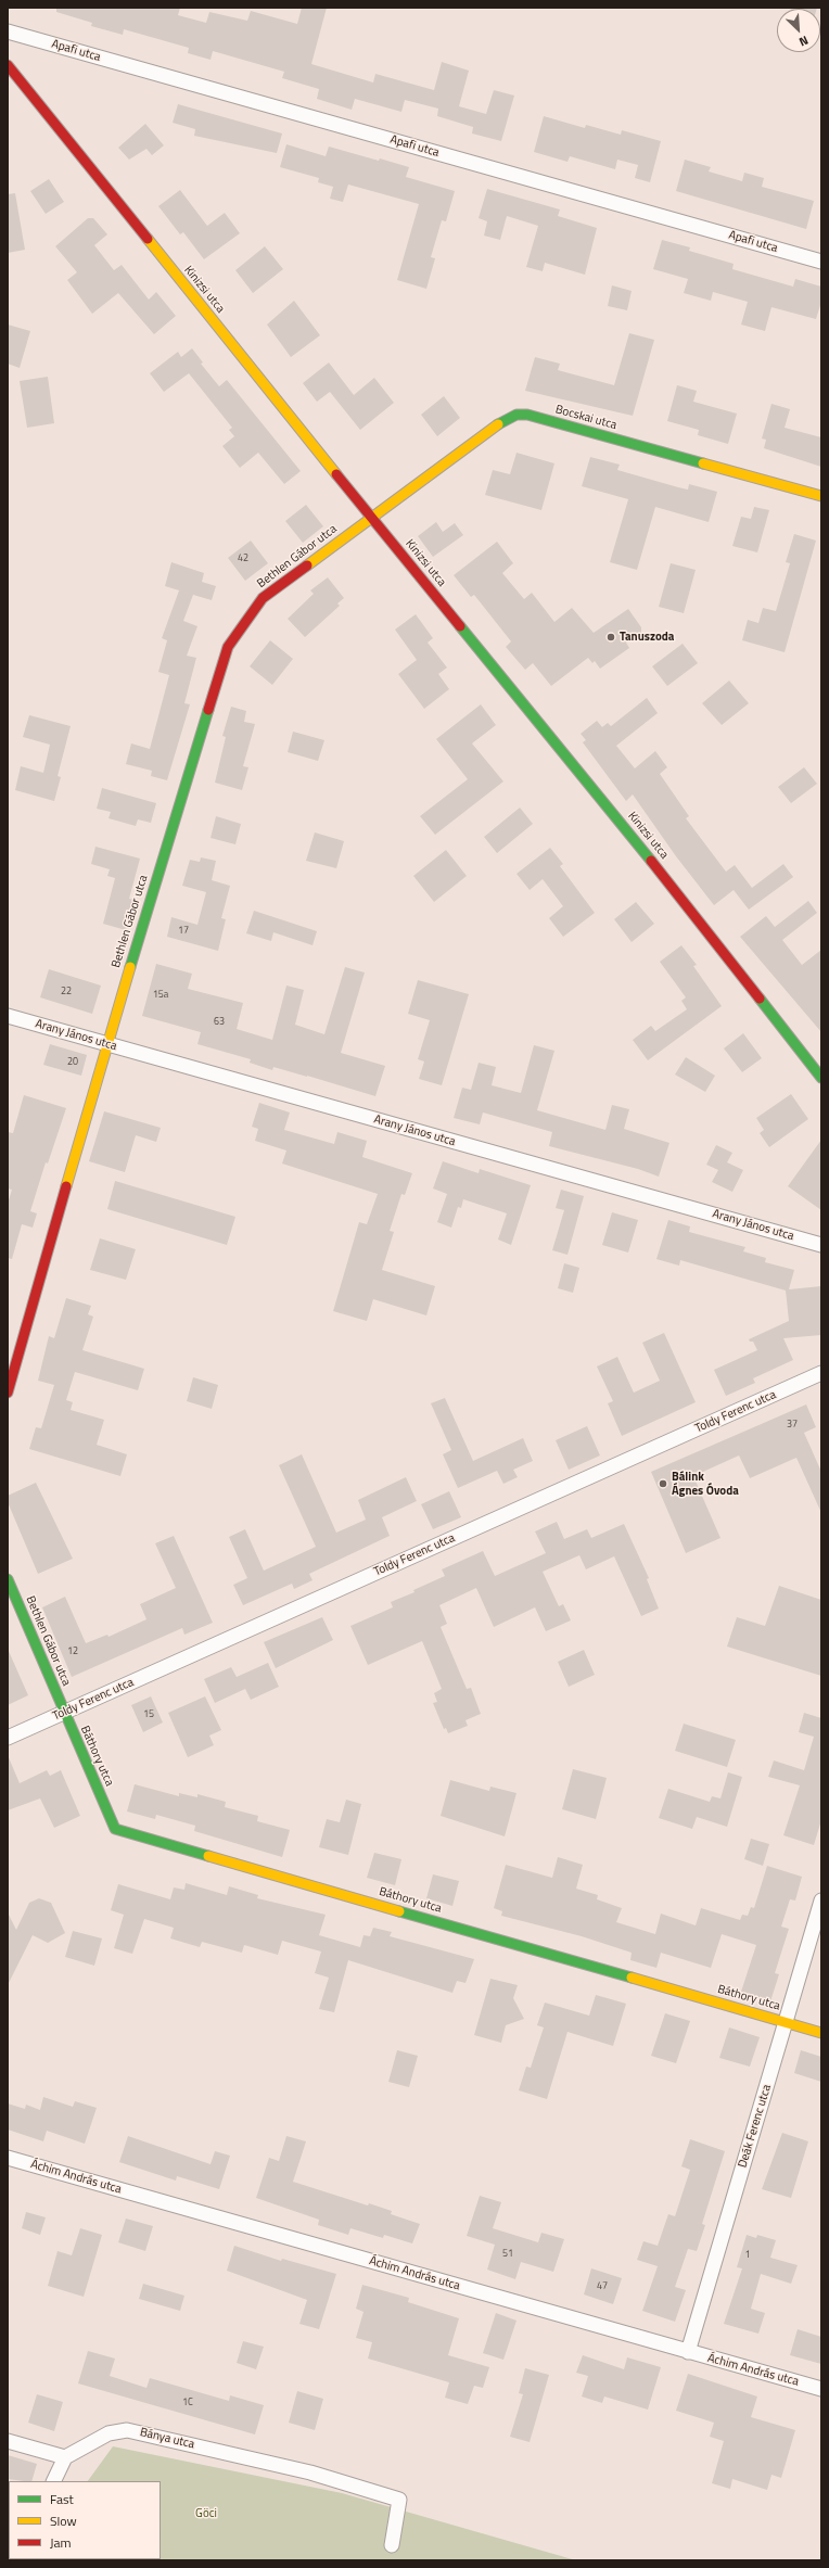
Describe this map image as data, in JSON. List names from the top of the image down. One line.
{"streets":{"street":["Apafi utca","Kinizsi utca","Bocskai utca","Bethlen Gábor utca","Arany János utca","Toldy Ferenc utca","Báthory utca","Deák Ferenc utca","Áchim András utca","Bánya utca"]},"crossings":[["Kinizsi utca","Bocskai utca"],["Kinizsi utca","Bethlen Gábor utca"],["Bocskai utca","Bethlen Gábor utca"],["Bethlen Gábor utca","Arany János utca"],["Bethlen Gábor utca","Toldy Ferenc utca"],["Bethlen Gábor utca","Báthory utca"],["Toldy Ferenc utca","Báthory utca"],["Báthory utca","Deák Ferenc utca"],["Deák Ferenc utca","Áchim András utca"]],"parks":["Göci"],"places":["Tanuszoda","Bálink Ágnes Óvoda"],"house_numbers":["42","17","22","15a","63","20","37","12","15","51","1","47","1C"],"legend":["Fast","Slow","Jam"],"north":"bottom right"}
